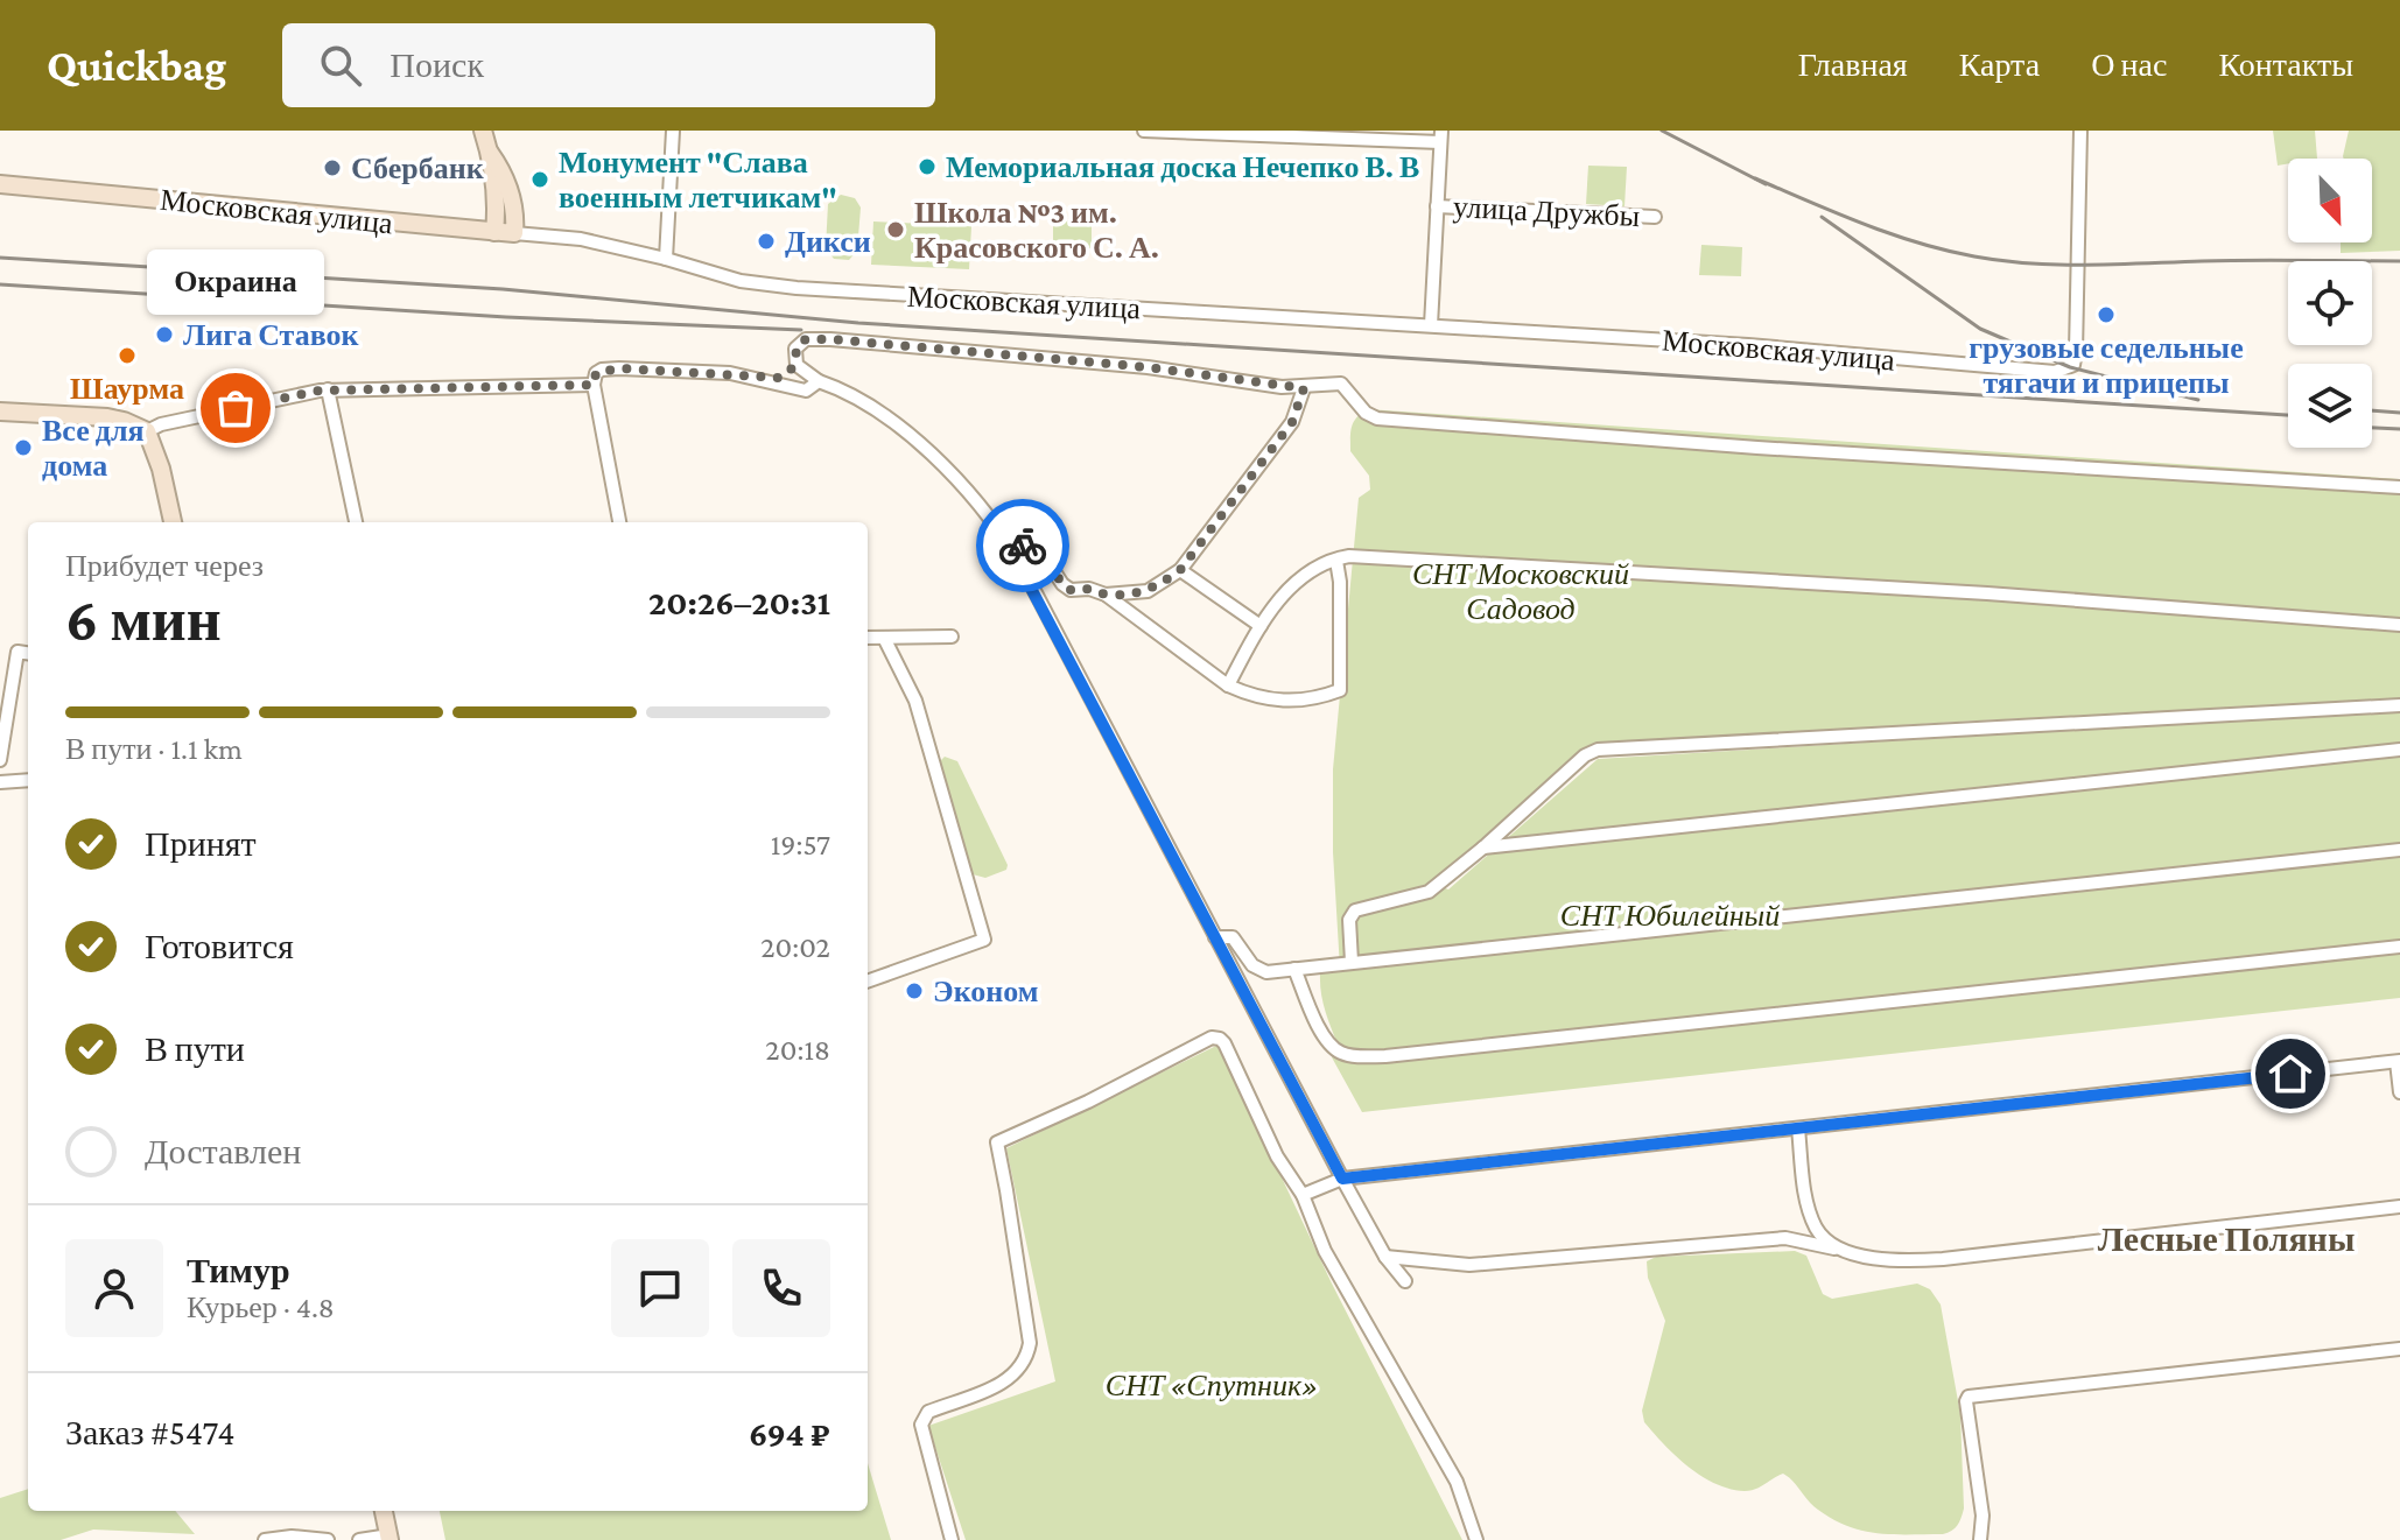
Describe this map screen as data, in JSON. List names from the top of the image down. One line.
{"streets":{"street":["Московская улица","улица Дружбы"]},"districts":["Лесные Поляны"],"parks":["СНТ Московский Садовод","СНТ Юбилейный","СНТ «Спутник»"],"places":["Мемориальная доска Нечепко В. В","Сбербанк","Монумент \"Слава военным летчикам\"","Школа №3 им. Красовского С. А.","Дикси","грузовые седельные тягачи и прицепы","Лига Ставок","Шаурма","Окраина","Все для дома","Эконом"],"north":"bottom right","page":{"header":"Quickbag","search":"Поиск","nav":["Главная","Карта","О нас","Контакты"],"bubble":"Окраина","heading":["6 мин","Прибудет через","20:26–20:31"],"panel":["Тимур","Курьер · 4.8","Заказ #5474","694 ₽"],"bar":"В пути · 1.1 km","list":[["Принят","19:57"],["Готовится","20:02"],["В пути","20:18"],"Доставлен"]}}
